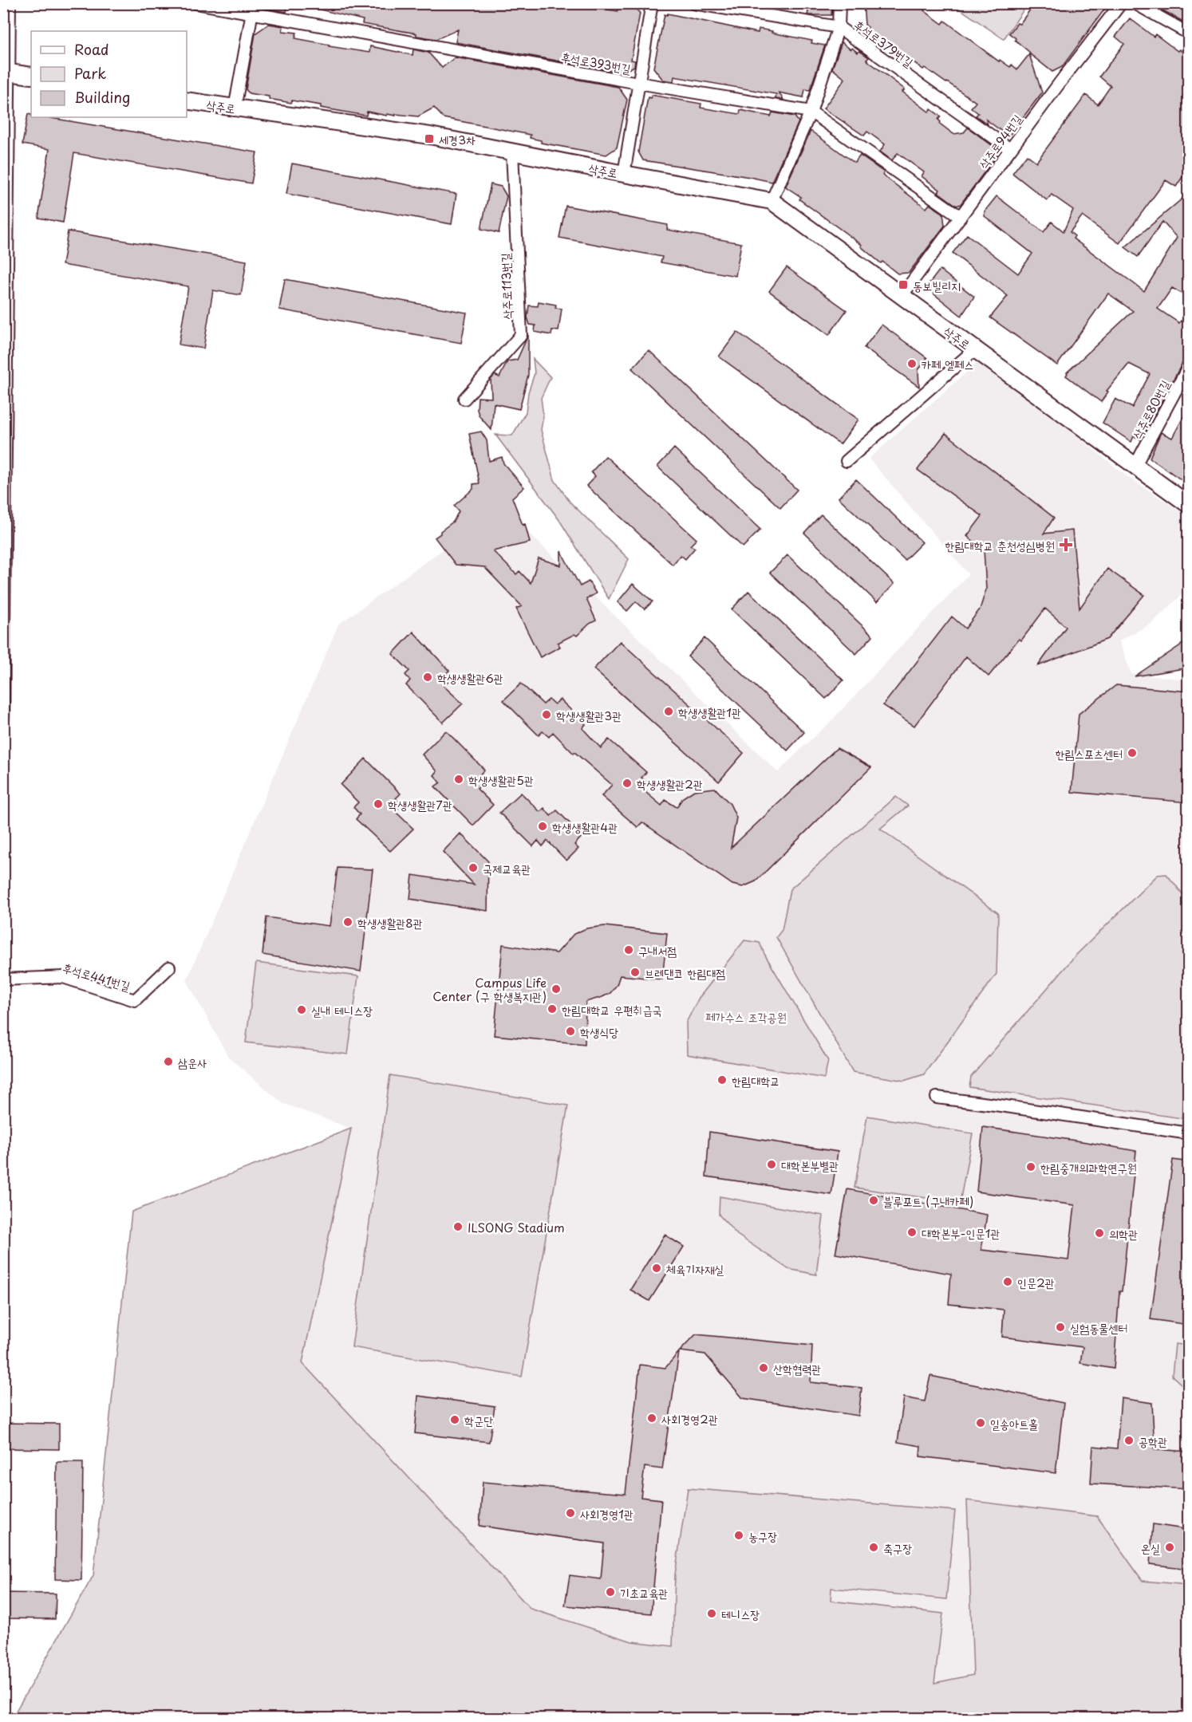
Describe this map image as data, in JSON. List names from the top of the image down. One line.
{"streets":{"street":["후석로379번길","후석로393번길","삭주로","삭주로94번길","삭주로113번길","삭주로80번길","후석로441번길"]},"crossings":[["후석로379번길","삭주로94번길"],["후석로393번길","삭주로94번길"],["삭주로","삭주로94번길"],["삭주로","삭주로113번길"],["삭주로","삭주로80번길"]],"parks":["페가수스 조각공원"],"places":{"transit":["세경3차","동보빌리지"],"other":["카페 엘페스","학생생활관6관","학생생활관1관","학생생활관3관","한림스포츠센터","학생생활관5관","학생생활관2관","학생생활관7관","학생생활관4관","국제교육관","학생생활관8관","구내서점","브레댄코 한림대점","Campus Life Center (구 학생복지관)","한림대학교 우편취급국","실내 테니스장","학생식당","삼운사","한림대학교","대학본부별관","한림중개의과학연구원","블루포트 (구내카페)","ILSONG Stadium","대학본부-인문1관","의학관","체육기자재실","인문2관","실험동물센터","산학협력관","사회경영2관","학군단","일송아트홀","공학관","사회경영1관","농구장","축구장","온실","기초교육관","테니스장"],"health":["한림대학교 춘천성심병원"]},"legend":["Road","Park","Building"]}
